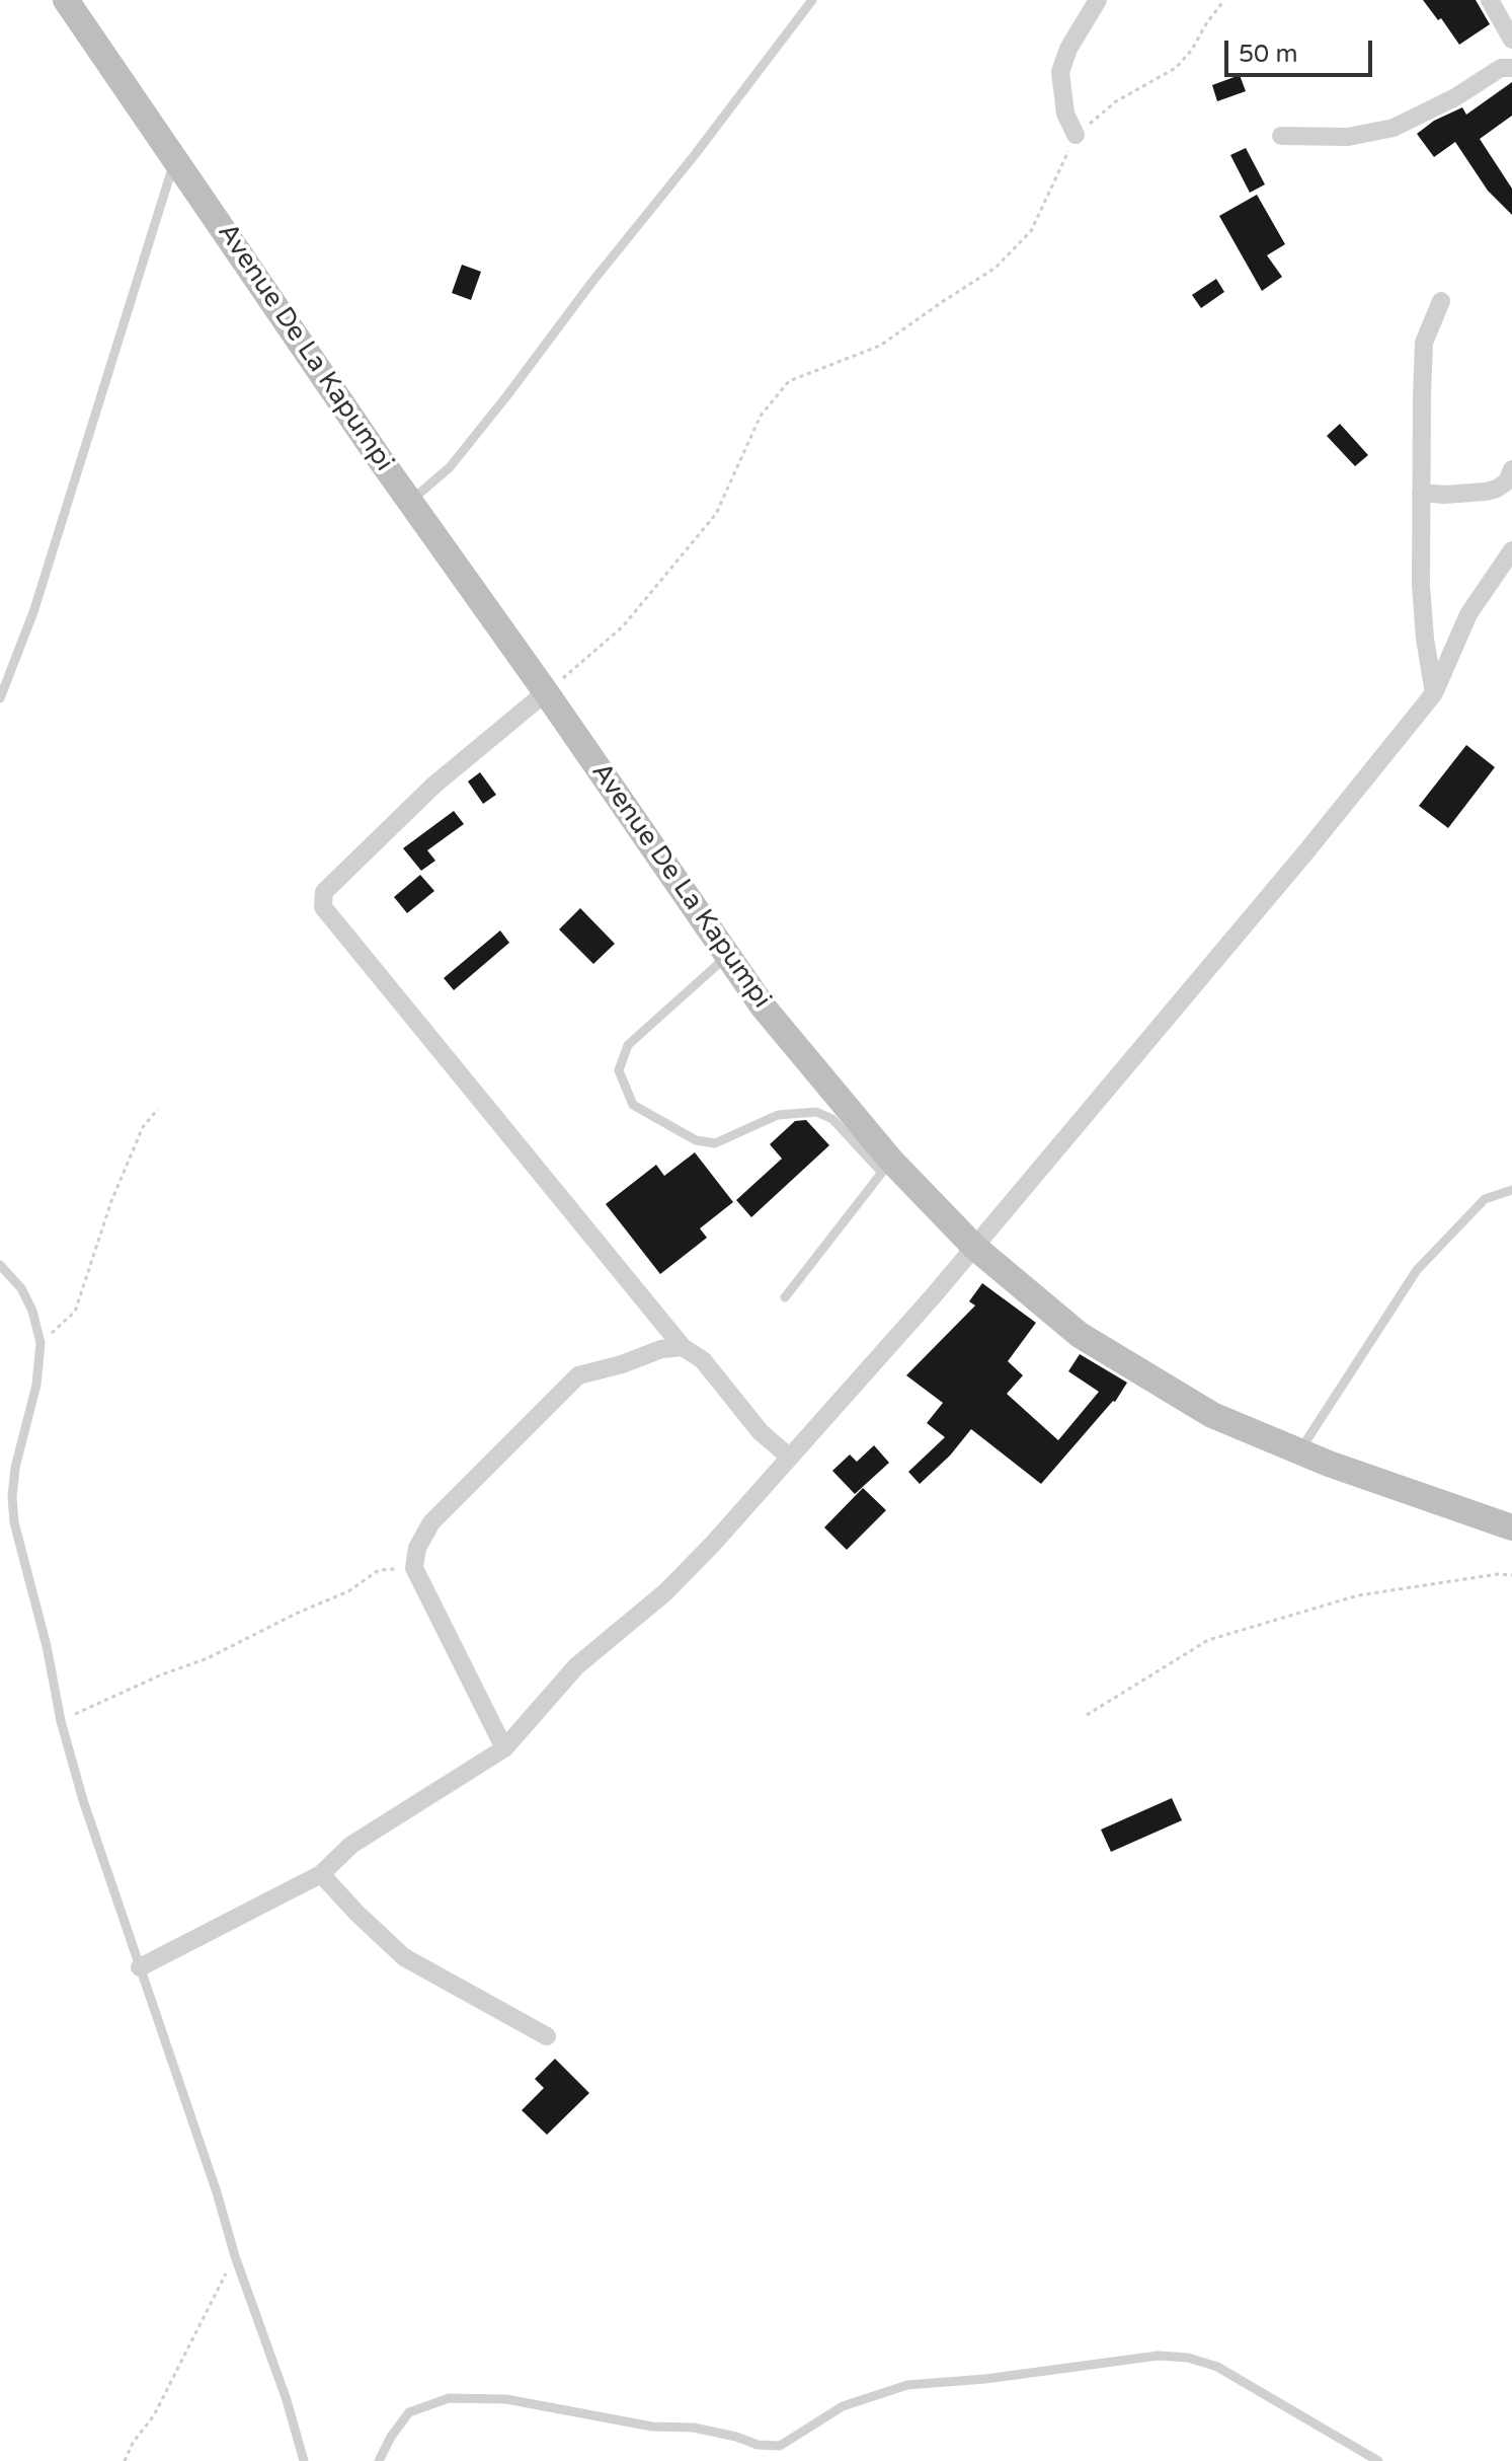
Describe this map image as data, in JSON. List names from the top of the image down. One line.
{"streets":{"main road":["Avenue De La Kapumpi"]},"scale_bar":"50 m"}
